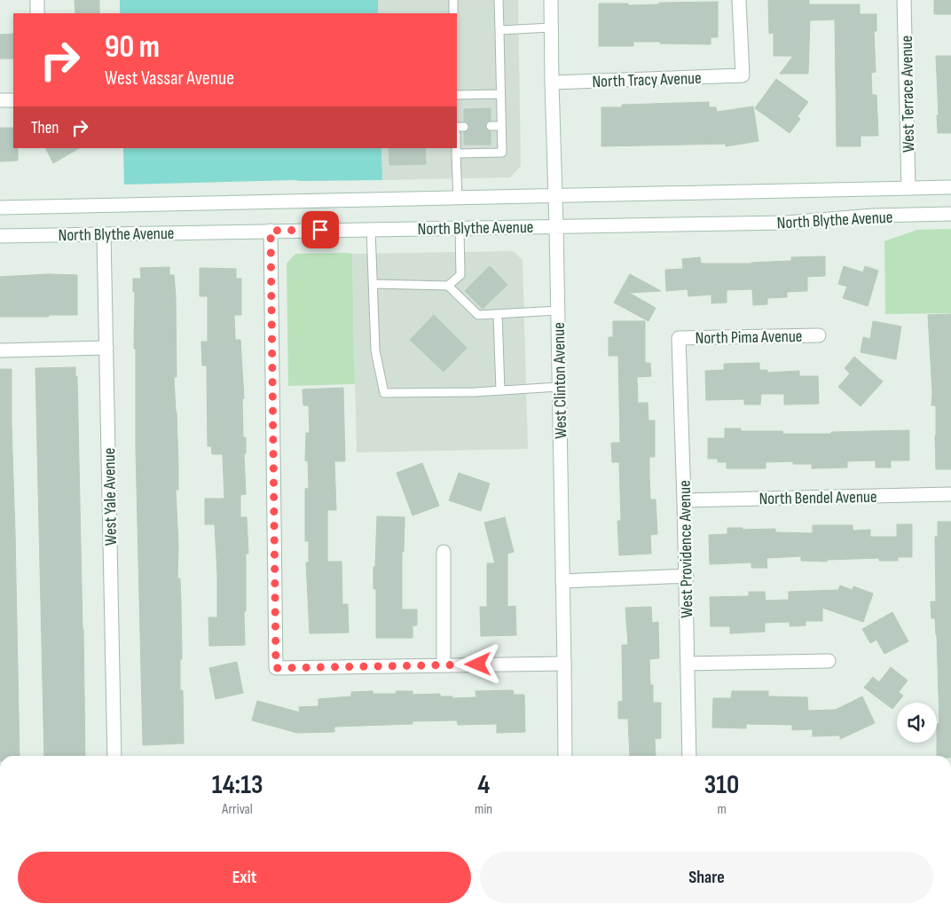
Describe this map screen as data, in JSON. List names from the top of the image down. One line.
{"streets":{"street":["North Tracy Avenue","West Terrace Avenue","North Blythe Avenue","North Pima Avenue","West Clinton Avenue","West Yale Avenue","North Bendel Avenue","West Providence Avenue"]},"crossings":[["North Tracy Avenue","West Clinton Avenue"],["West Terrace Avenue","North Blythe Avenue"],["North Blythe Avenue","West Clinton Avenue"],["North Blythe Avenue","West Yale Avenue"],["North Pima Avenue","West Providence Avenue"],["North Bendel Avenue","West Providence Avenue"]],"page":{"turn":["90 m","West Vassar Avenue"],"then":"Then","eta":["14:13","Arrival","4","min","310","m"],"buttons":["Exit","Share"]}}
